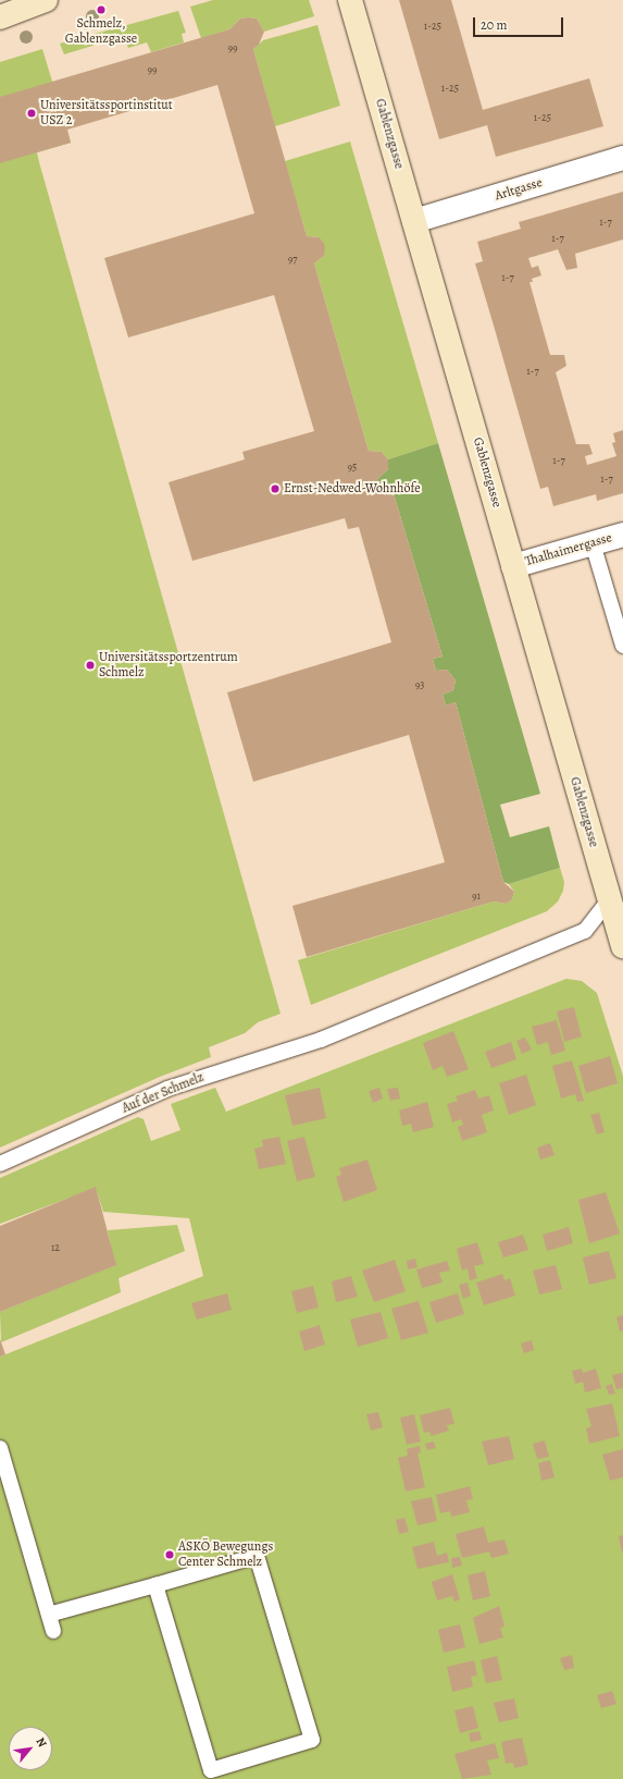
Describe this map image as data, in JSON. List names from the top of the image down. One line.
{"streets":{"main road":["Gablenzgasse"],"street":["Arltgasse","Thalhaimergasse"],"lane":["Auf der Schmelz"]},"crossings":[["Gablenzgasse","Arltgasse"],["Gablenzgasse","Thalhaimergasse"],["Gablenzgasse","Auf der Schmelz"]],"places":["Schmelz, Gablenzgasse","Universitätssportinstitut USZ 2","Ernst-Nedwed-Wohnhöfe","Universitätssportzentrum Schmelz","ASKÖ Bewegungs Center Schmelz"],"house_numbers":["1-25","99","99","1-25","1-25","1-7","1-7","97","1-7","1-7","1-7","95","1-7","93","91","12"],"scale_bar":"20 m","north":"top right"}
